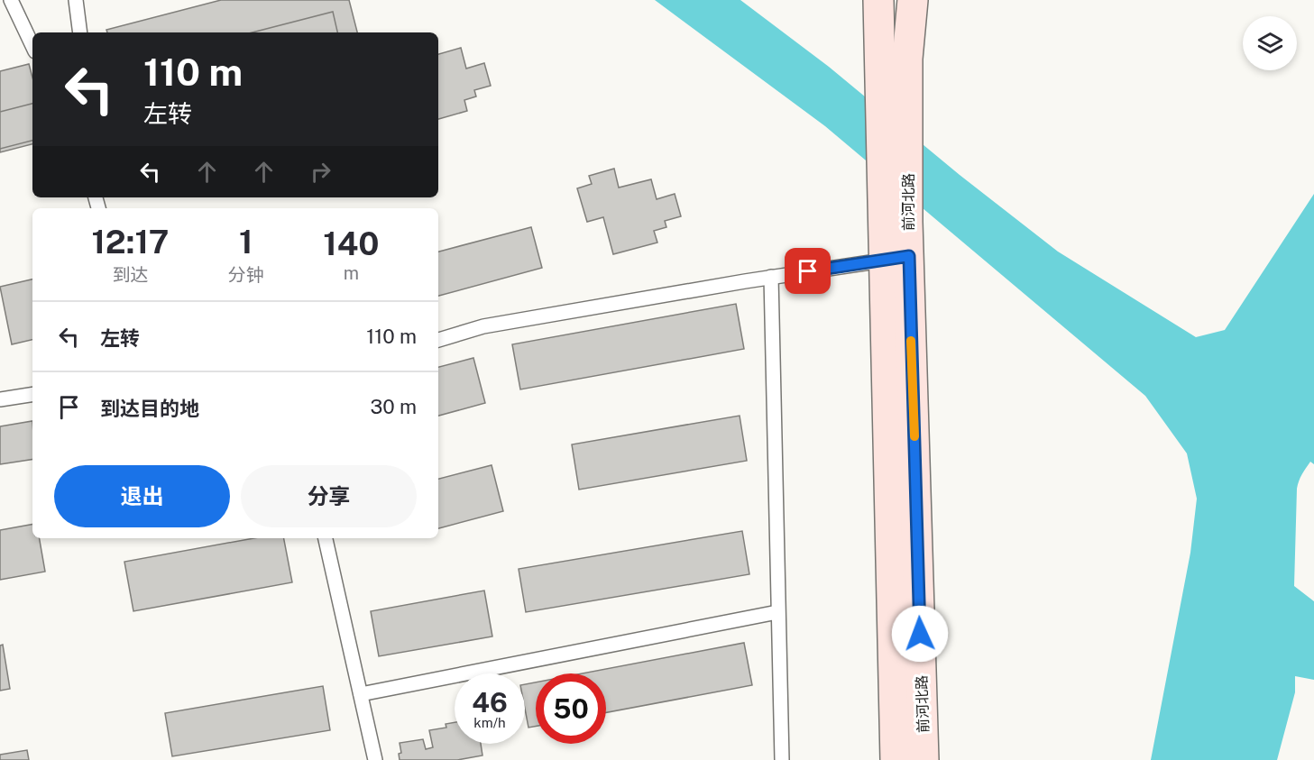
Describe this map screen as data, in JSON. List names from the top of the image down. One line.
{"streets":{"main road":["前河北路"]},"page":{"turn":["110 m","左转"],"eta":["12:17","到达","1","分钟","140","m"],"list":[{"name":"左转","value":"110 m"},{"name":"到达目的地","value":"30 m"}],"buttons":["退出","分享"],"speed":"46 km/h","limit":"50"}}
